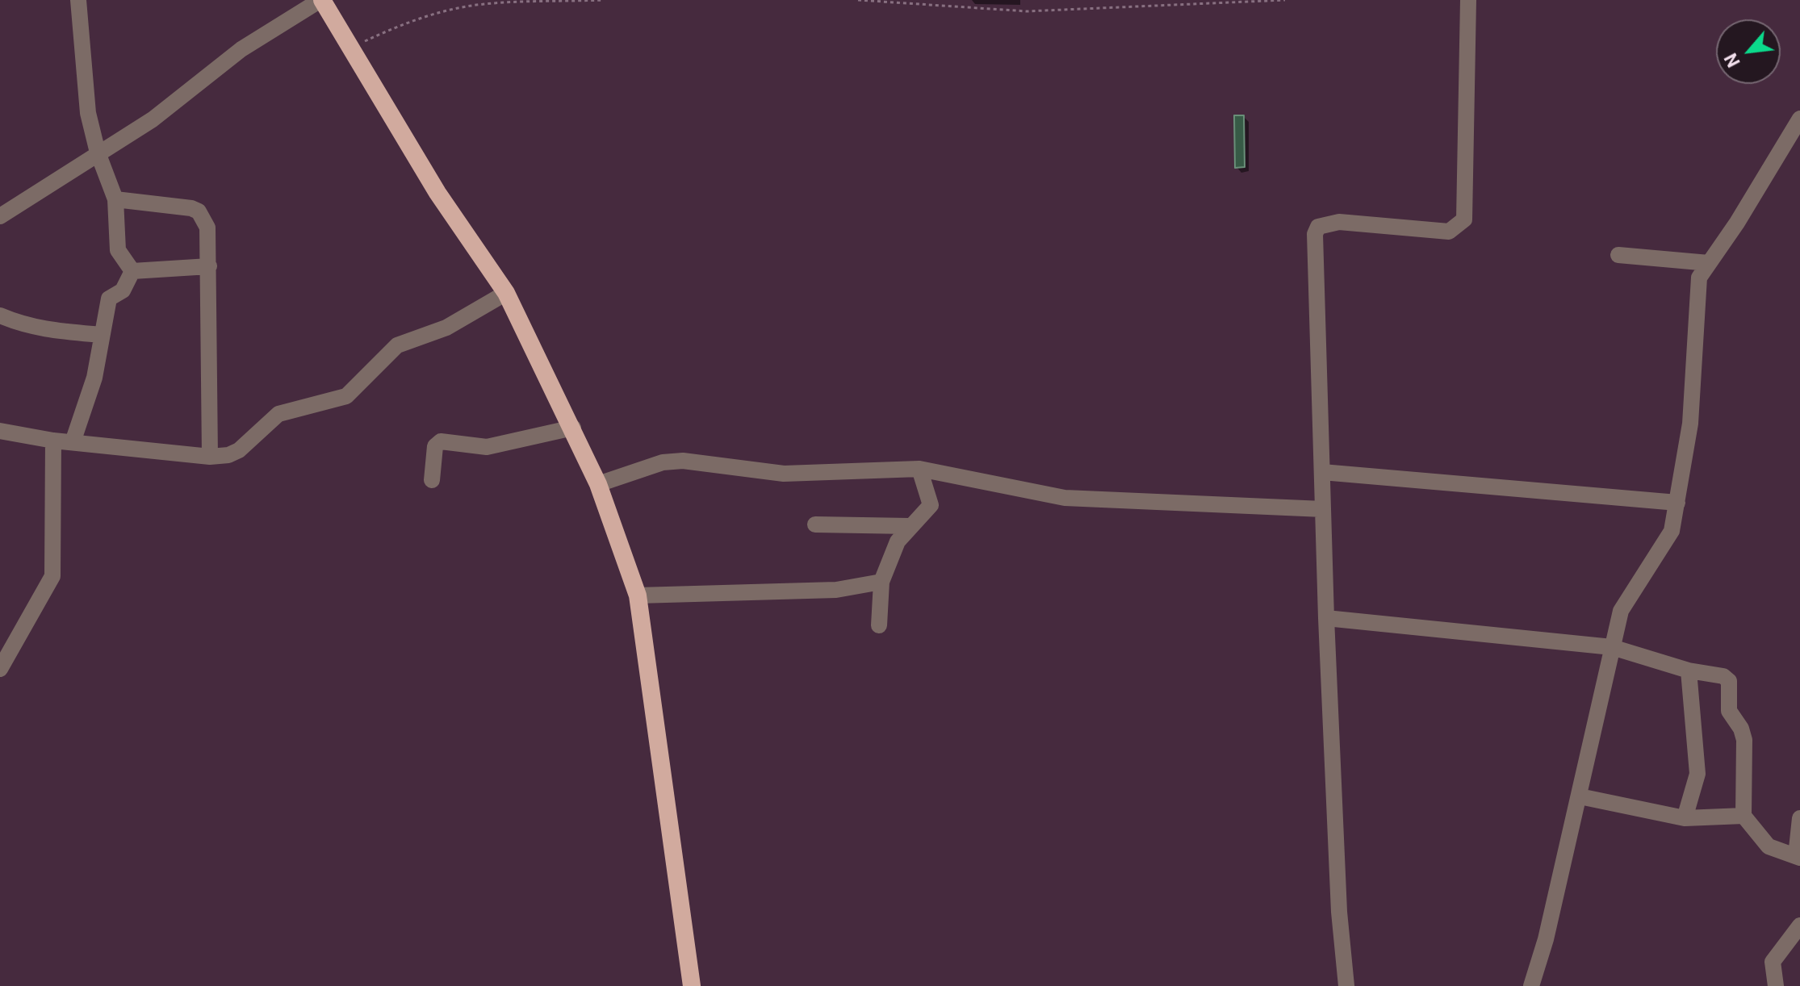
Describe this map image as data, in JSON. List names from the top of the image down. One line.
{"north":"bottom left"}
